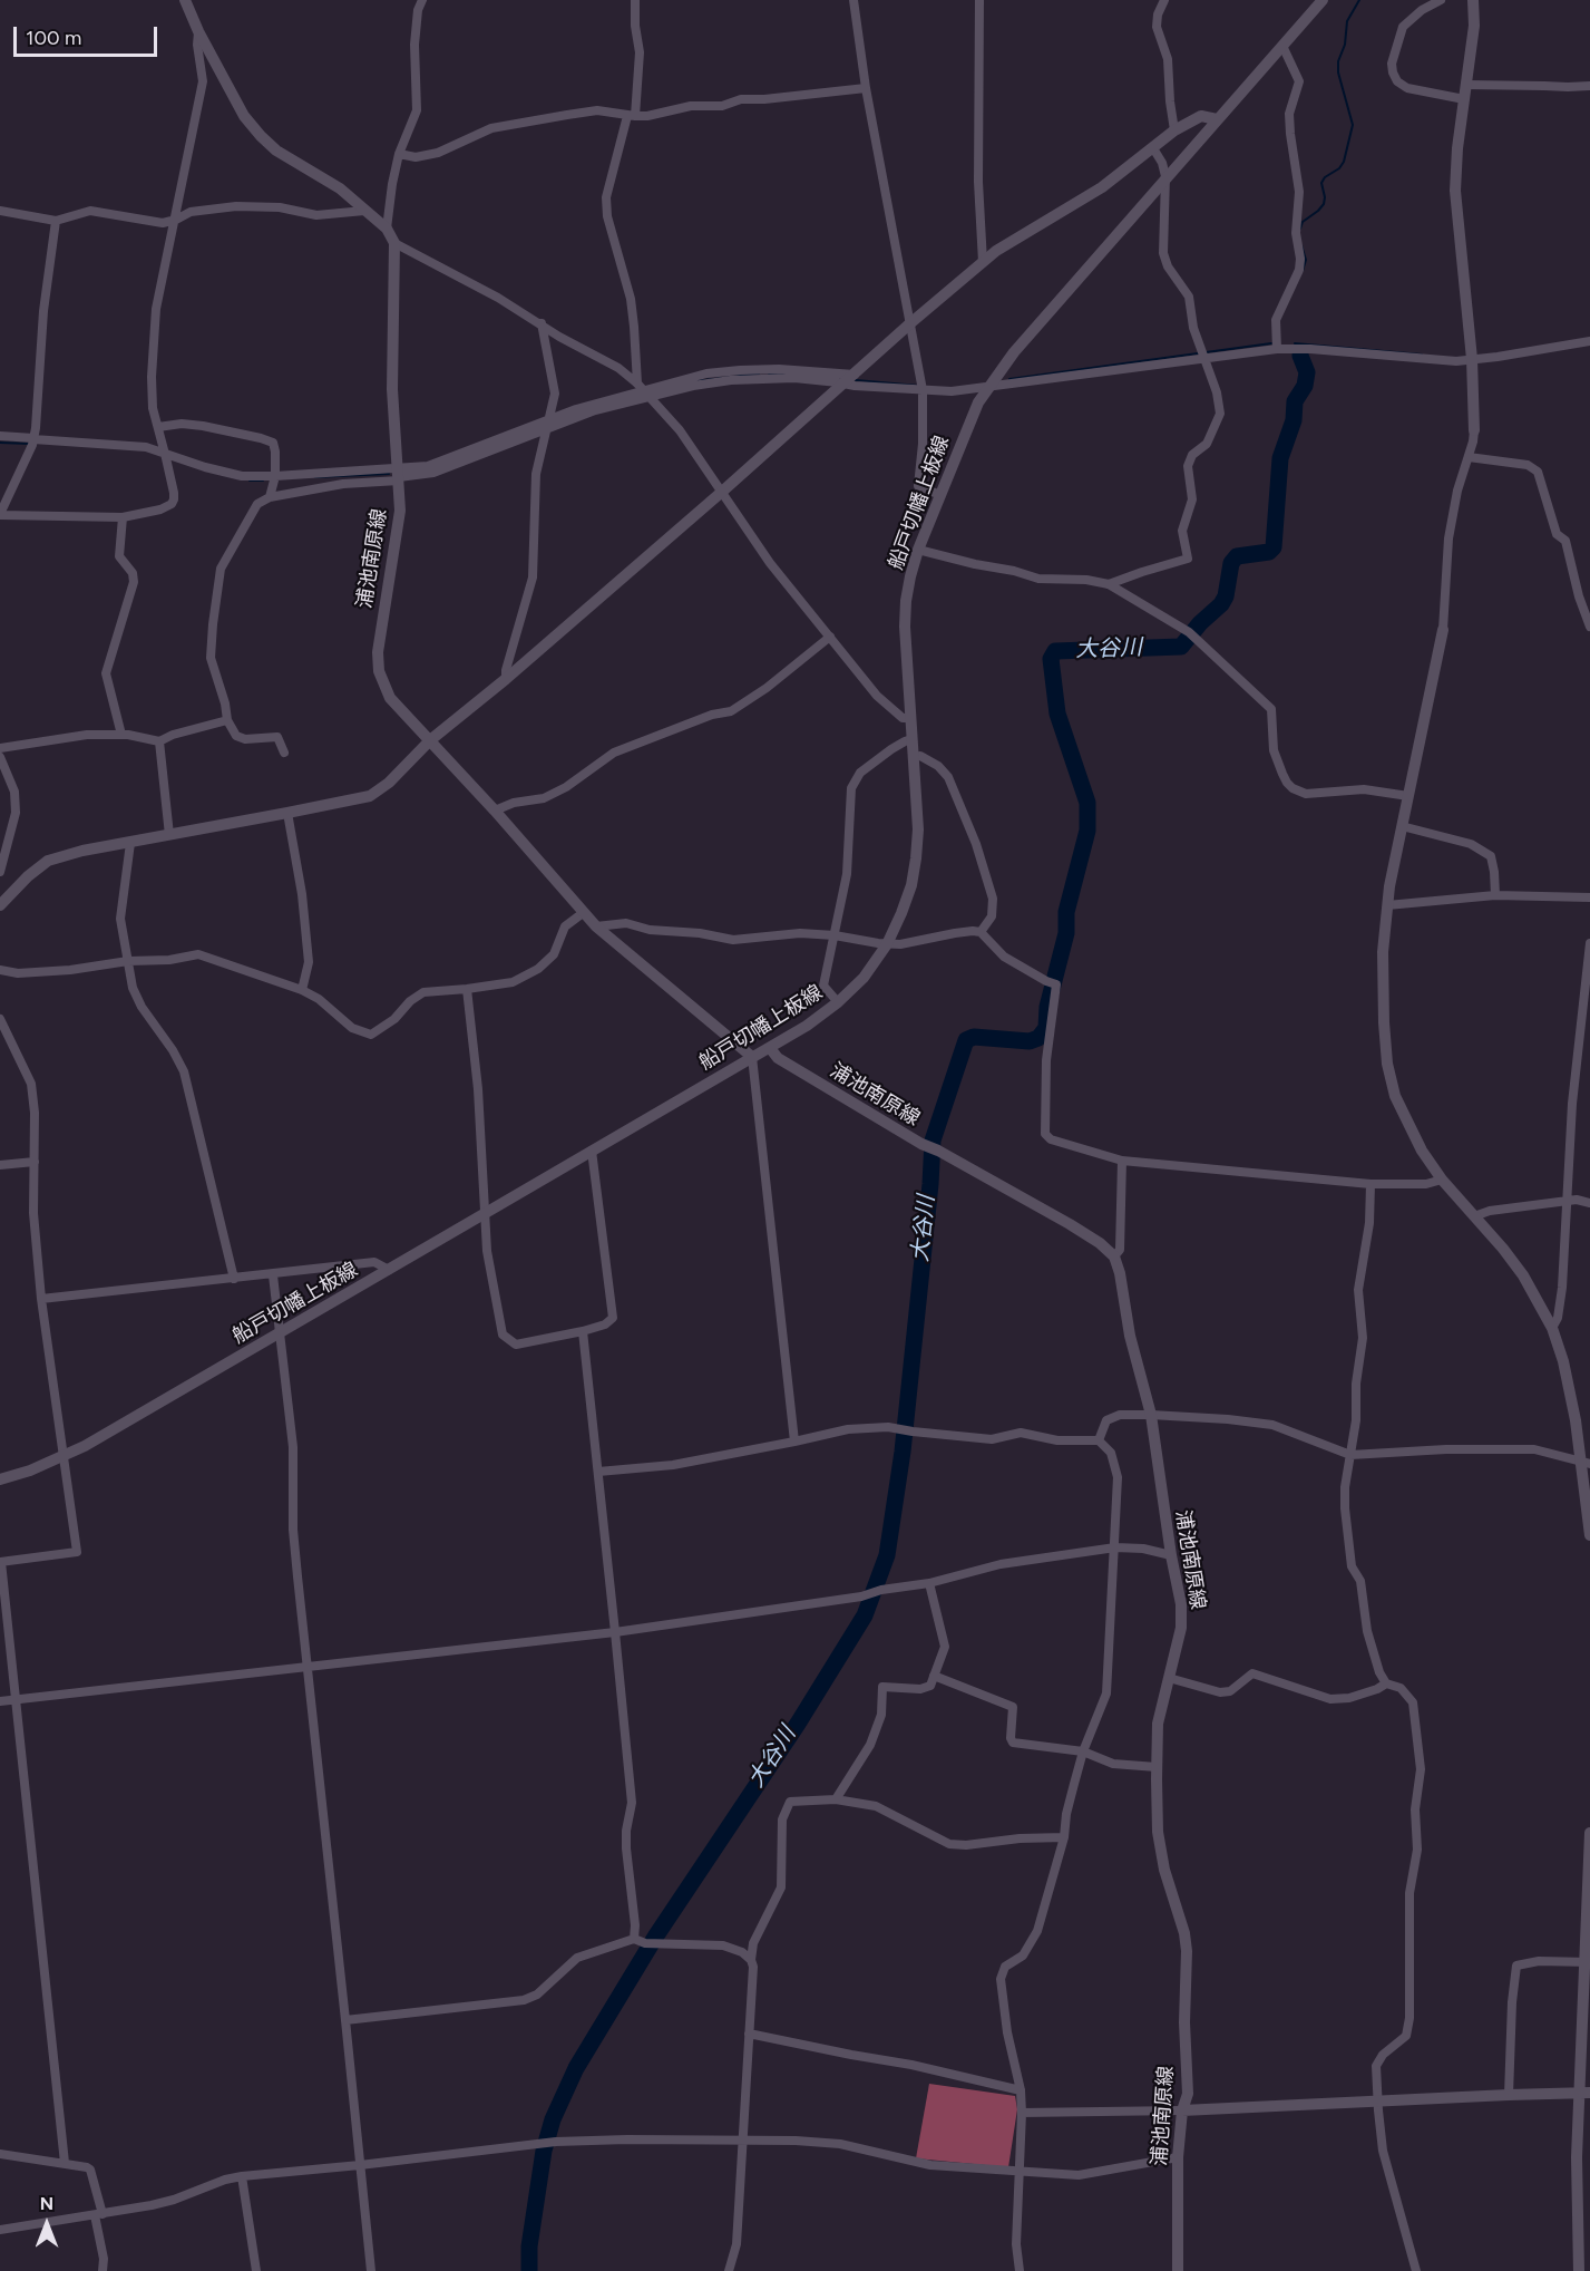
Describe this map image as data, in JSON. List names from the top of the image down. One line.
{"streets":{"main road":["船戸切幡上板線","浦池南原線"]},"crossings":[["船戸切幡上板線","浦池南原線"]],"water":["大谷川"],"scale_bar":"100 m","north":"top"}
